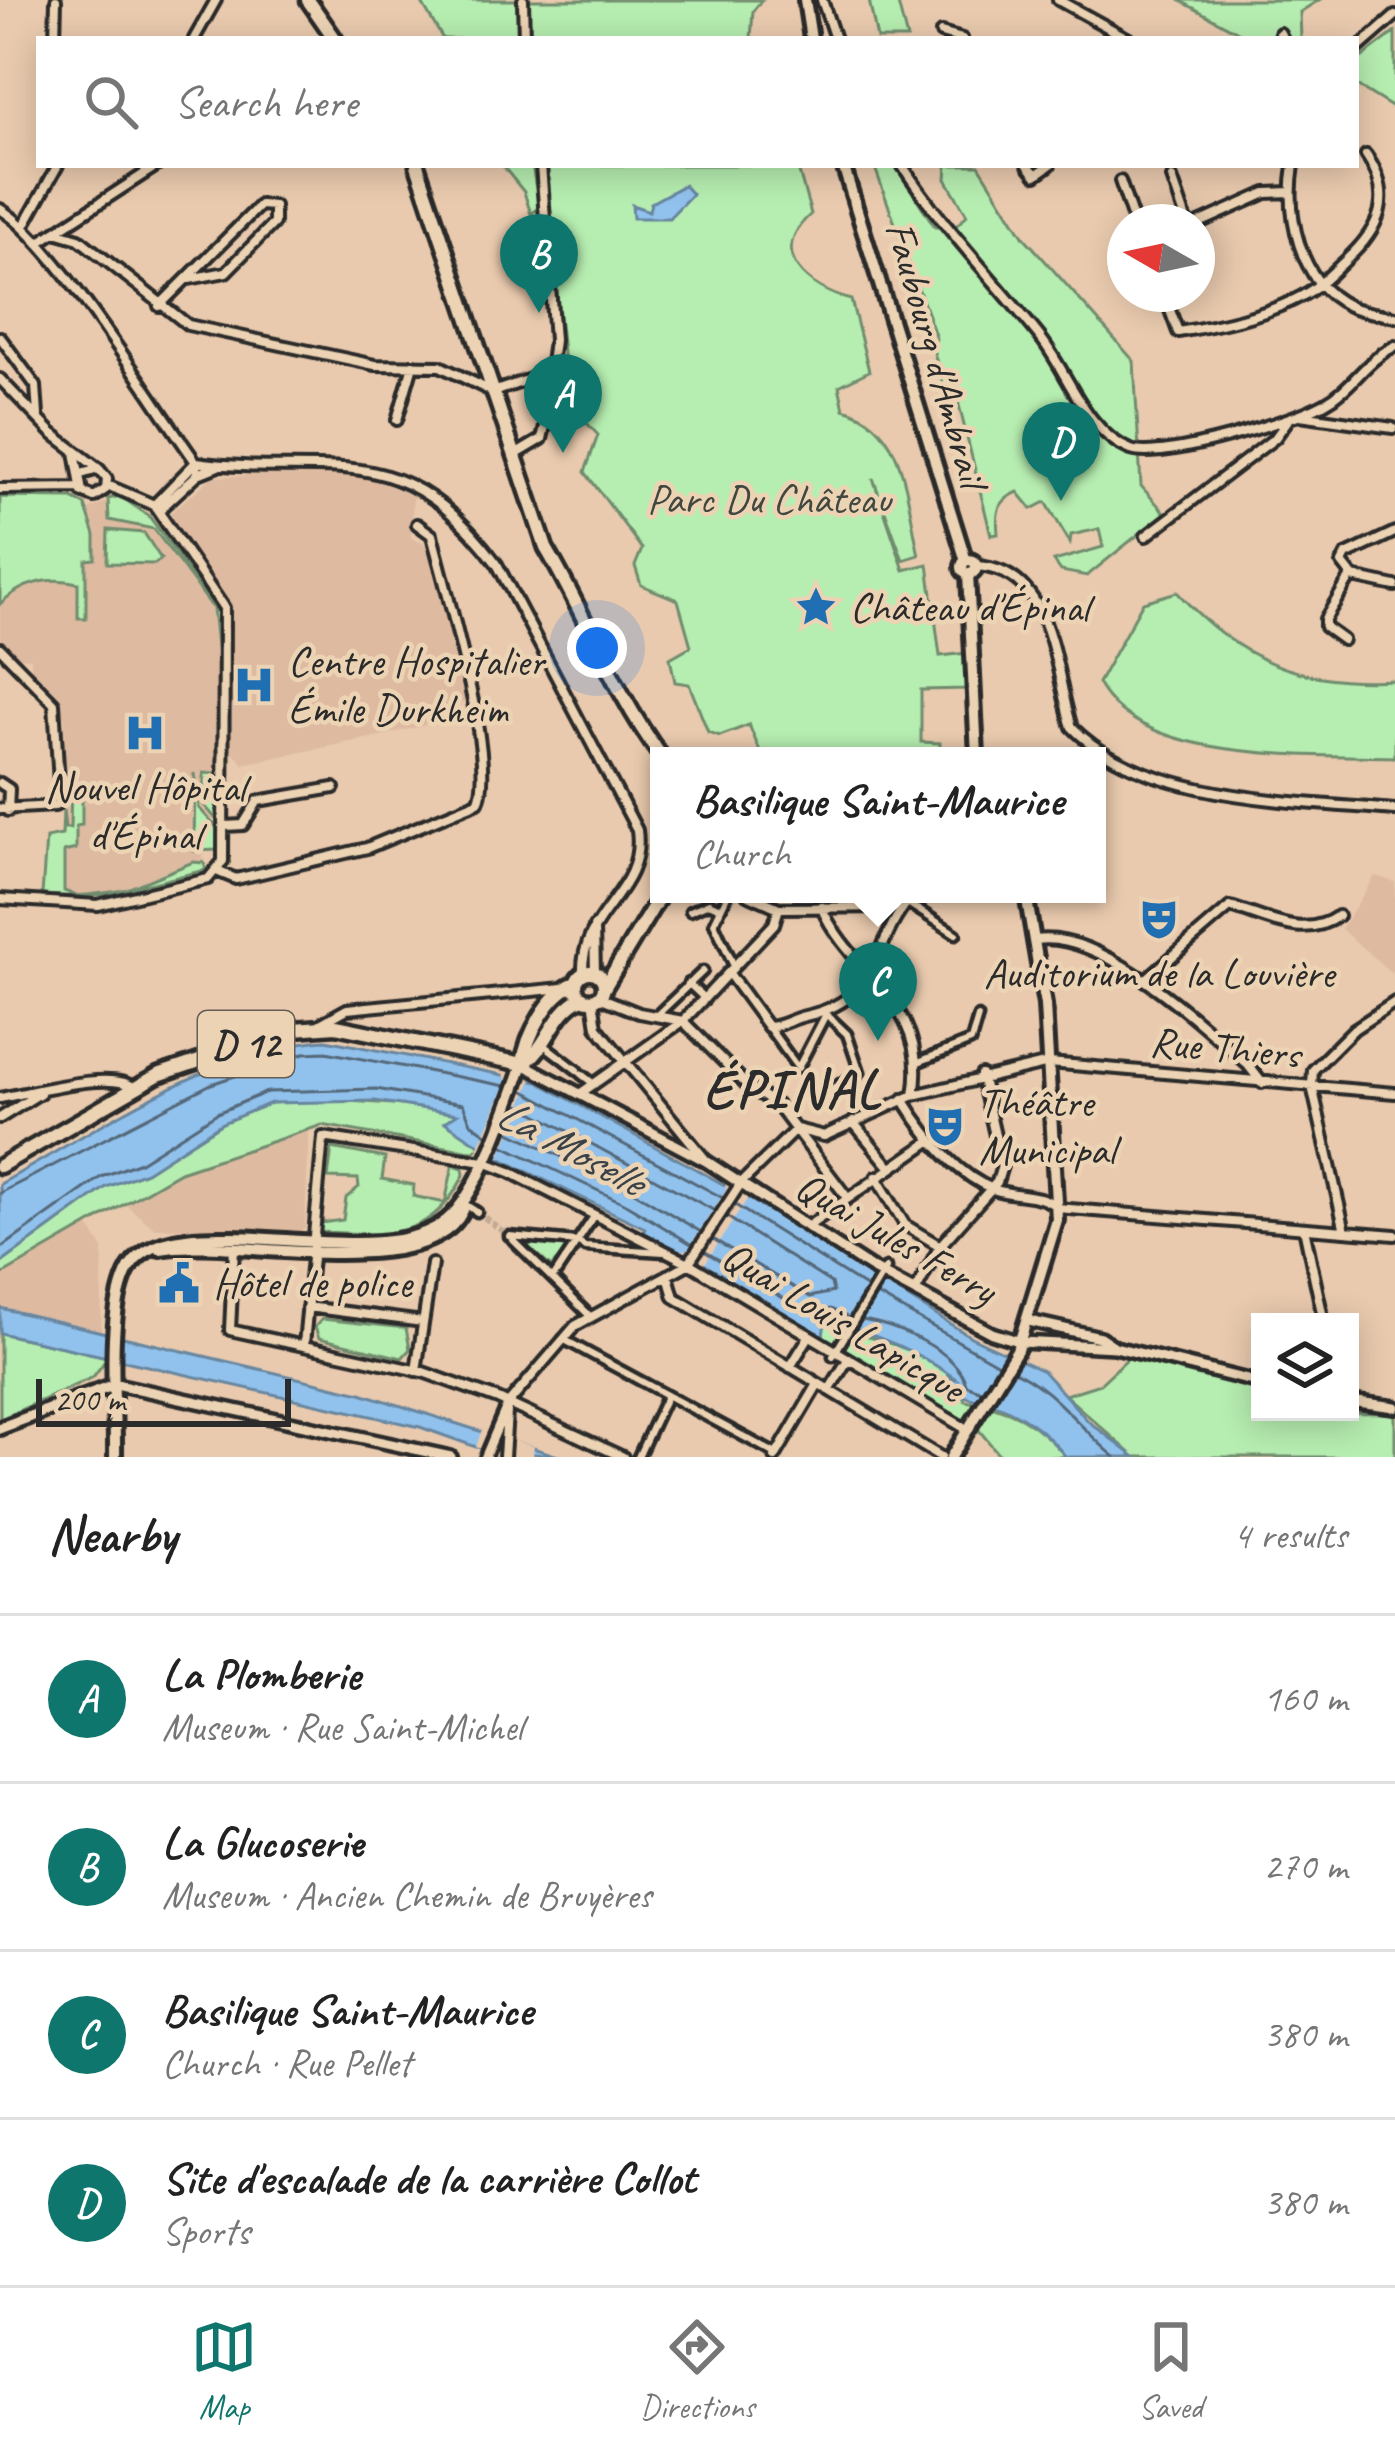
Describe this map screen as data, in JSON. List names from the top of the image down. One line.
{"streets":{"main road":["Faubourg d'Ambrail","D 12"],"street":["Rue Thiers","Quai Jules Ferry","Quai Louis Lapicque"]},"crossings":[["D 12","Quai Jules Ferry"]],"districts":["ÉPINAL"],"water":["La Moselle"],"parks":["Parc Du Château"],"places":{"place":["Château d'Épinal"],"hospital":["Centre Hospitalier Émile Durkheim","Nouvel Hôpital d'Épinal"],"theatre":["Auditorium de la Louvière","Théâtre Municipal"],"public building":["Hôtel de police"]},"scale_bar":"200 m","north":"left","page":{"search":"Search here","pins":["B","A","D","C"],"popup":["Basilique Saint-Maurice","Church"],"scale":"200 m","heading":["Nearby","4 results"],"list":[{"mark":"A","name":"La Plomberie","note":"Museum · Rue Saint-Michel","value":"160 m"},{"mark":"B","name":"La Glucoserie","note":"Museum · Ancien Chemin de Bruyères","value":"270 m"},{"mark":"C","name":"Basilique Saint-Maurice","note":"Church · Rue Pellet","value":"380 m"},{"mark":"D","name":"Site d'escalade de la carrière Collot","note":"Sports","value":"380 m"}],"nav":["Map","Directions","Saved"]}}
